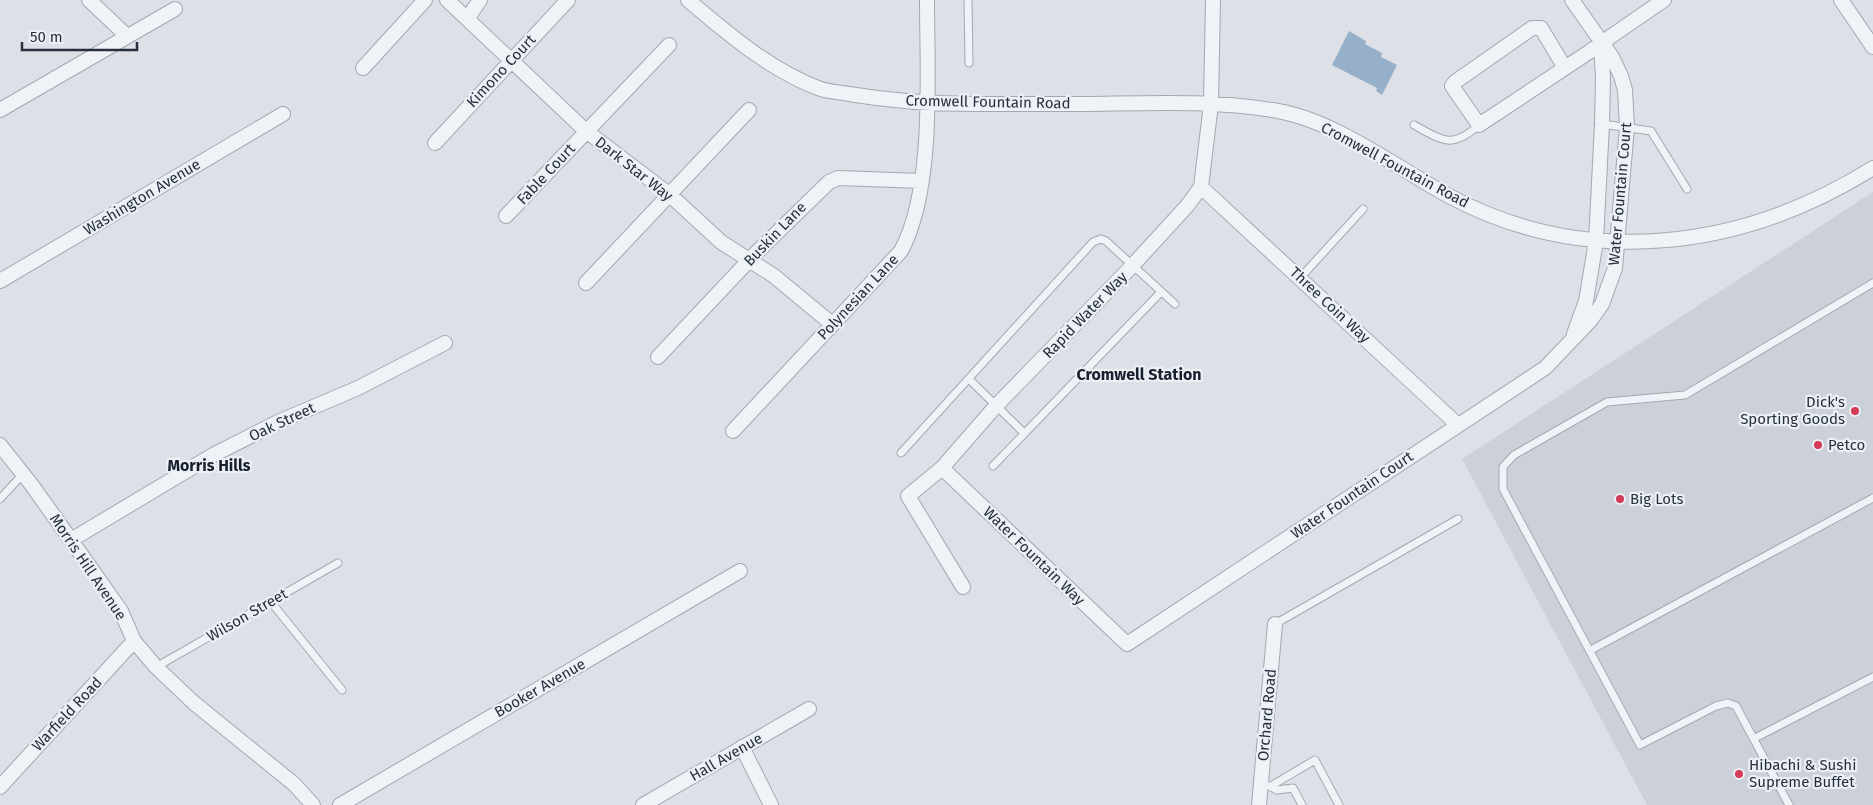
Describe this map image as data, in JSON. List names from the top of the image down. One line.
{"streets":{"street":["Kimono Court","Cromwell Fountain Road","Dark Star Way","Fable Court","Water Fountain Court","Washington Avenue","Buskin Lane","Polynesian Lane","Three Coin Way","Rapid Water Way","Oak Street","Water Fountain Way","Morris Hill Avenue","Booker Avenue","Warfield Road","Orchard Road","Hall Avenue"],"lane":["Wilson Street"]},"crossings":[["Kimono Court","Dark Star Way"],["Cromwell Fountain Road","Water Fountain Court"],["Cromwell Fountain Road","Polynesian Lane"],["Cromwell Fountain Road","Rapid Water Way"],["Dark Star Way","Fable Court"],["Dark Star Way","Buskin Lane"],["Dark Star Way","Polynesian Lane"],["Water Fountain Court","Three Coin Way"],["Water Fountain Court","Water Fountain Way"],["Buskin Lane","Polynesian Lane"],["Three Coin Way","Rapid Water Way"],["Rapid Water Way","Water Fountain Way"],["Oak Street","Morris Hill Avenue"],["Morris Hill Avenue","Wilson Street"],["Morris Hill Avenue","Warfield Road"]],"districts":["Cromwell Station","Morris Hills"],"places":["Dick's Sporting Goods","Petco","Big Lots","Hibachi & Sushi Supreme Buffet"],"scale_bar":"50 m"}
